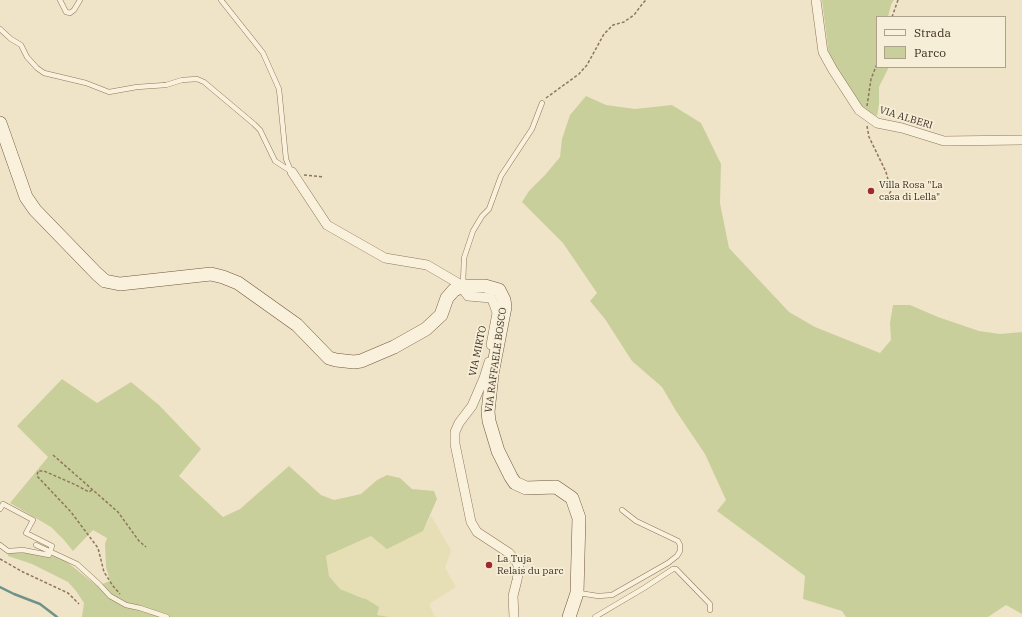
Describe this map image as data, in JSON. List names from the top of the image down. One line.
{"streets":{"street":["VIA ALBERI","VIA MIRTO","VIA RAFFAELE BOSCO"]},"crossings":[["VIA MIRTO","VIA RAFFAELE BOSCO"]],"places":["Villa Rosa \"La casa di Lella\"","La Tuja Relais du parc"],"legend":["Strada","Parco"]}
